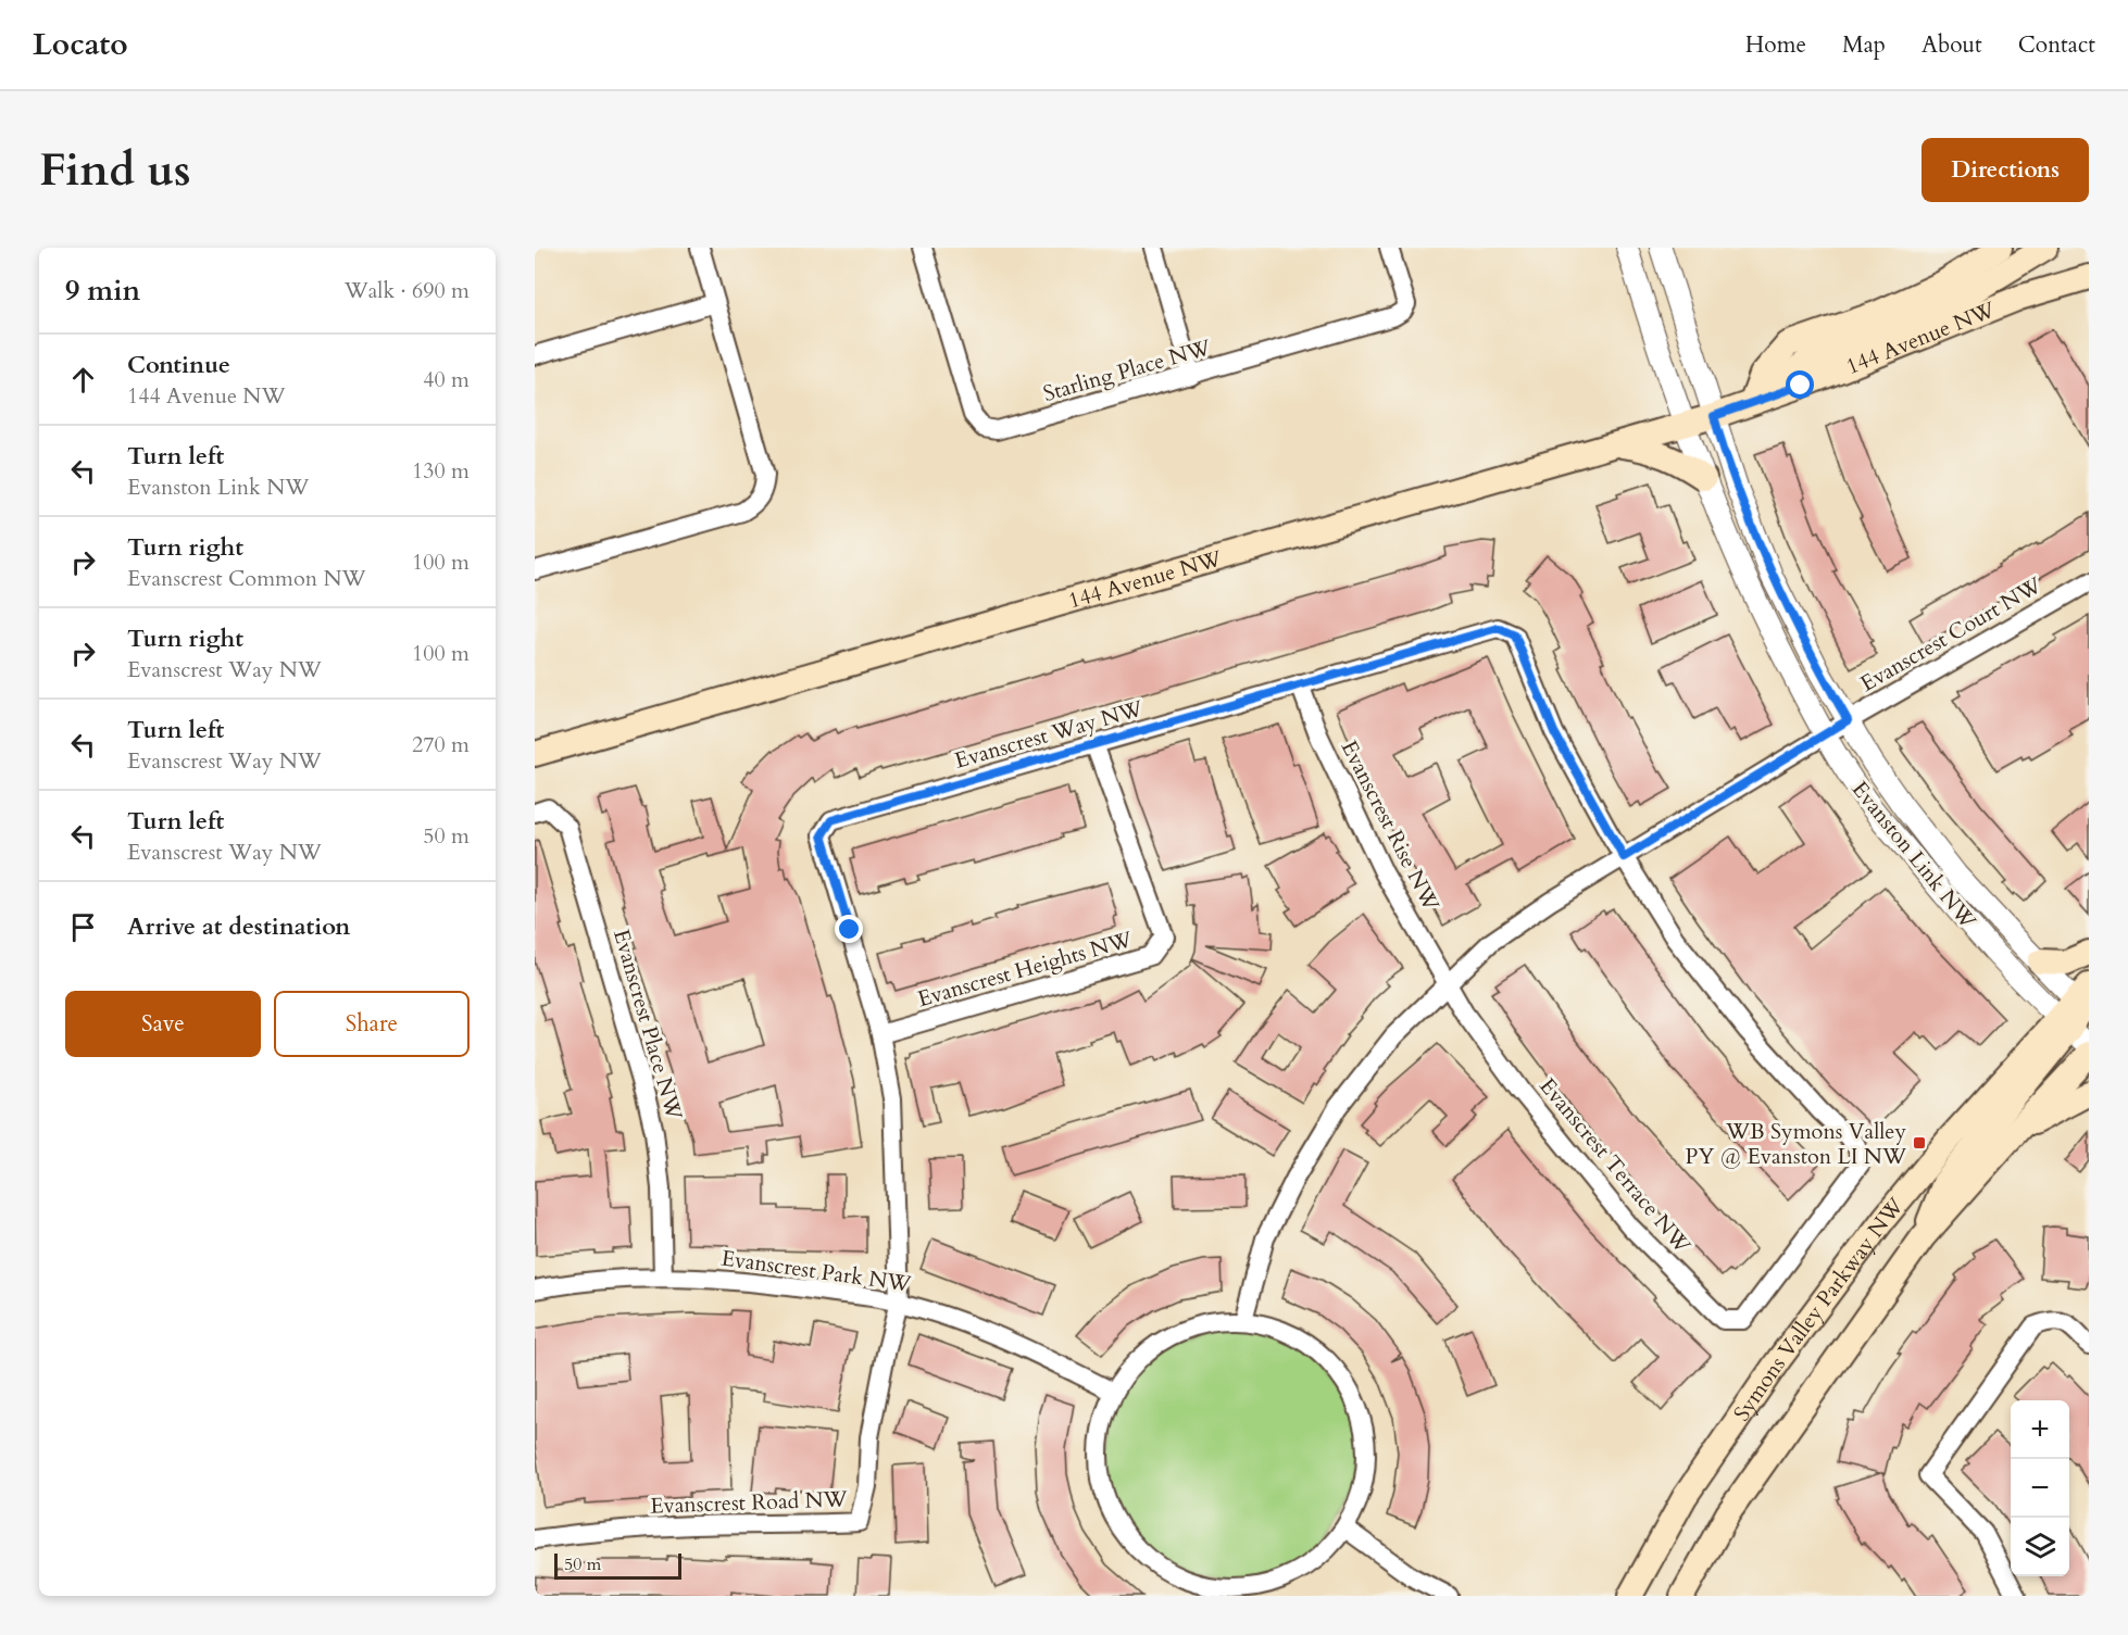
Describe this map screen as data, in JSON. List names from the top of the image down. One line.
{"streets":{"main road":["144 Avenue NW","Symons Valley Parkway NW"],"street":["Starling Place NW","Evanscrest Court NW","Evanscrest Way NW","Evanscrest Rise NW","Evanston Link NW","Evanscrest Heights NW","Evanscrest Place NW","Evanscrest Terrace NW","Evanscrest Park NW","Evanscrest Road NW"]},"crossings":[["144 Avenue NW","Evanston Link NW"],["Evanscrest Court NW","Evanscrest Way NW"],["Evanscrest Court NW","Evanscrest Rise NW"],["Evanscrest Court NW","Evanston Link NW"],["Evanscrest Court NW","Evanscrest Terrace NW"],["Evanscrest Way NW","Evanscrest Rise NW"],["Evanscrest Way NW","Evanscrest Heights NW"],["Evanscrest Way NW","Evanscrest Terrace NW"],["Evanscrest Way NW","Evanscrest Park NW"],["Evanscrest Way NW","Evanscrest Road NW"],["Evanscrest Rise NW","Evanscrest Terrace NW"],["Evanston Link NW","Symons Valley Parkway NW"],["Evanscrest Place NW","Evanscrest Park NW"],["Evanscrest Park NW","Evanscrest Road NW"]],"places":{"transit":["WB Symons Valley PY @ Evanston LI NW"]},"scale_bar":"50 m","page":{"header":"Locato","nav":["Home","Map","About","Contact"],"buttons":["Directions",["Save","Share"]],"title":"Find us","heading":["9 min","Walk · 690 m"],"list":[["Continue","144 Avenue NW","40 m"],["Turn left","Evanston Link NW","130 m"],["Turn right","Evanscrest Common NW","100 m"],["Turn right","Evanscrest Way NW","100 m"],["Turn left","Evanscrest Way NW","270 m"],["Turn left","Evanscrest Way NW","50 m"],"Arrive at destination"],"map_buttons":["+","−"],"scale":"50 m"}}
